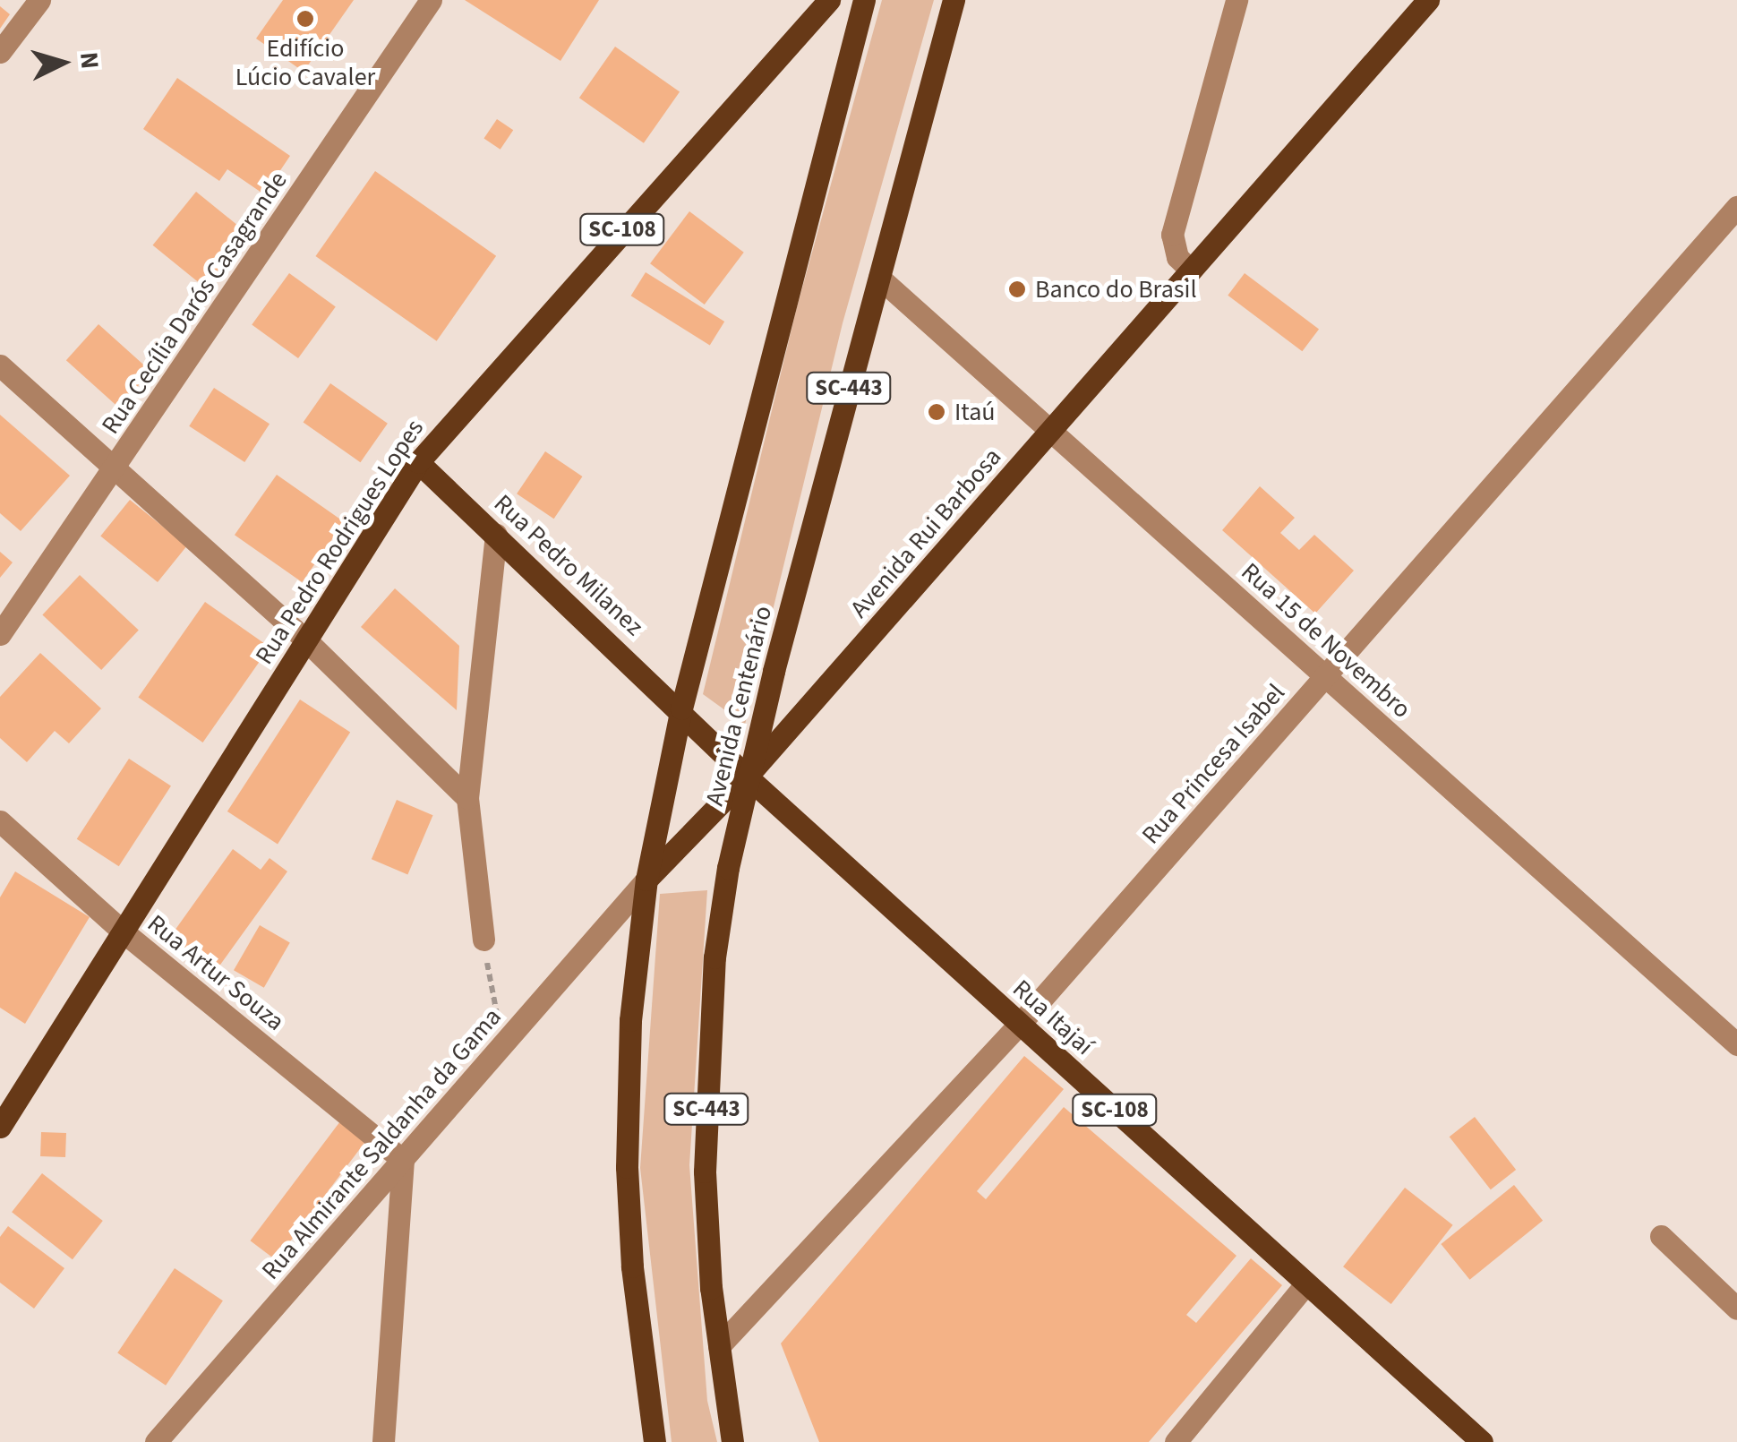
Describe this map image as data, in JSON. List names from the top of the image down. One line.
{"streets":{"main road":["SC-108","SC-443","Avenida Rui Barbosa","Rua Pedro Rodrigues Lopes","Rua Pedro Milanez","Avenida Centenário","Rua Itajaí"],"street":["Rua Cecília Darós Casagrande","Rua 15 de Novembro","Rua Princesa Isabel","Rua Artur Souza","Rua Almirante Saldanha da Gama"]},"crossings":[["Avenida Rui Barbosa","Rua Pedro Milanez"],["Avenida Rui Barbosa","Rua 15 de Novembro"],["Avenida Rui Barbosa","Avenida Centenário"],["Avenida Rui Barbosa","Rua Itajaí"],["Avenida Rui Barbosa","Rua Almirante Saldanha da Gama"],["Rua Pedro Rodrigues Lopes","Rua Pedro Milanez"],["Rua Pedro Rodrigues Lopes","Rua Artur Souza"],["Rua Pedro Milanez","Avenida Centenário"],["Rua Pedro Milanez","Rua Itajaí"],["Rua 15 de Novembro","Avenida Centenário"],["Rua 15 de Novembro","Rua Princesa Isabel"],["Avenida Centenário","Rua Princesa Isabel"],["Avenida Centenário","Rua Itajaí"],["Rua Princesa Isabel","Rua Itajaí"],["Rua Artur Souza","Rua Almirante Saldanha da Gama"]],"places":["Edifício Lúcio Cavaler","Banco do Brasil","Itaú"],"north":"right"}
